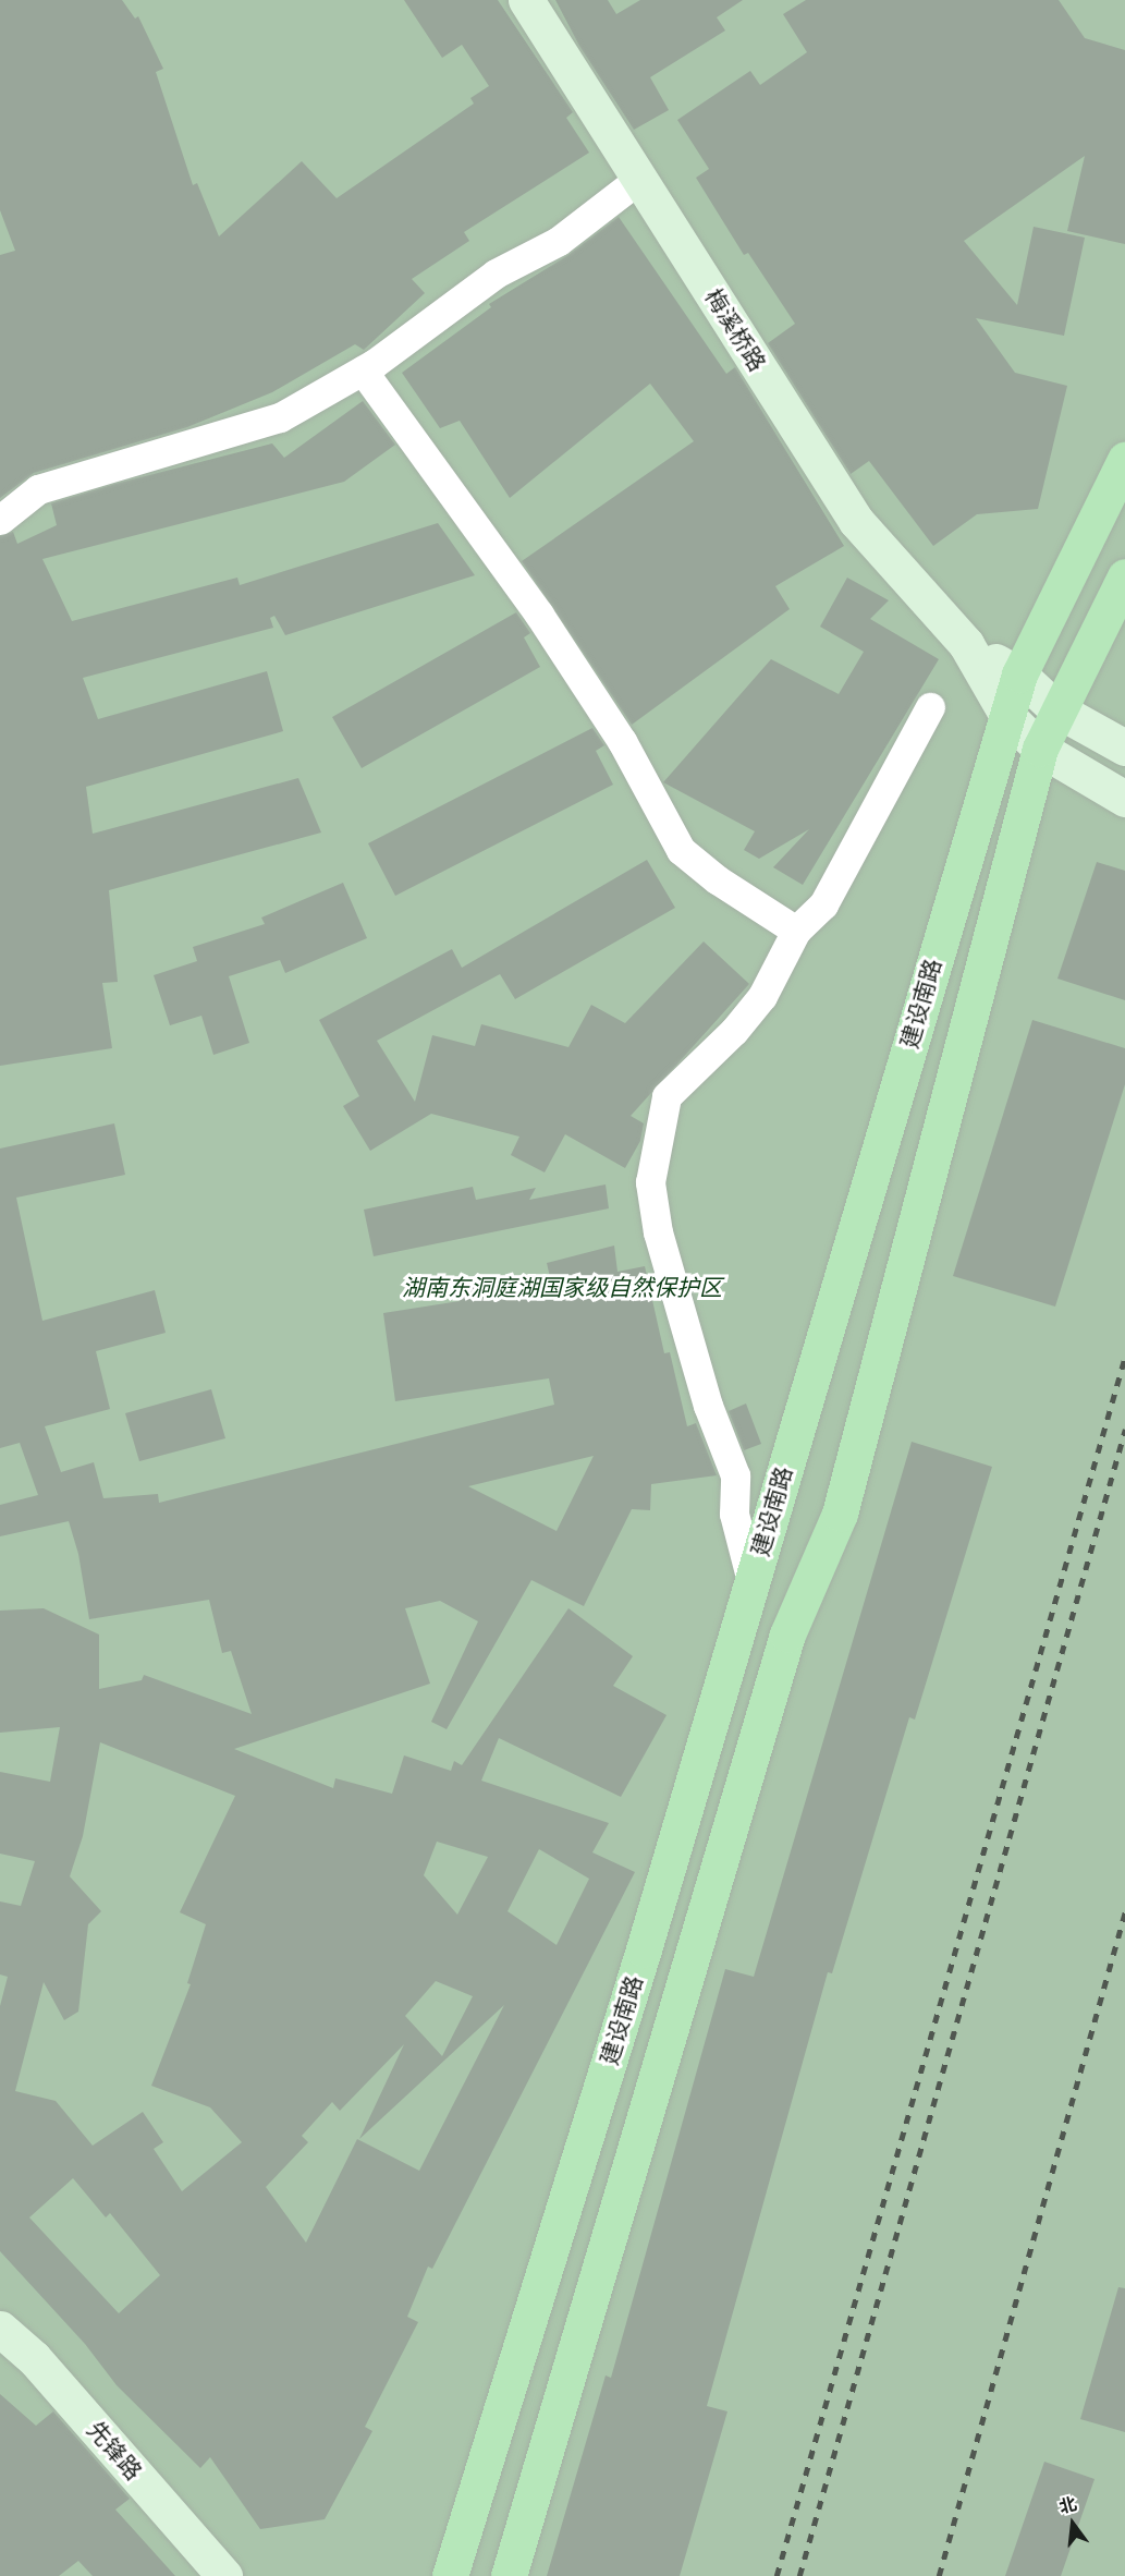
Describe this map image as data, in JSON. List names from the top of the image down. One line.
{"streets":{"main road":["梅溪桥路","建设南路","先锋路"]},"parks":["湖南东洞庭湖国家级自然保护区"],"north":"top"}
